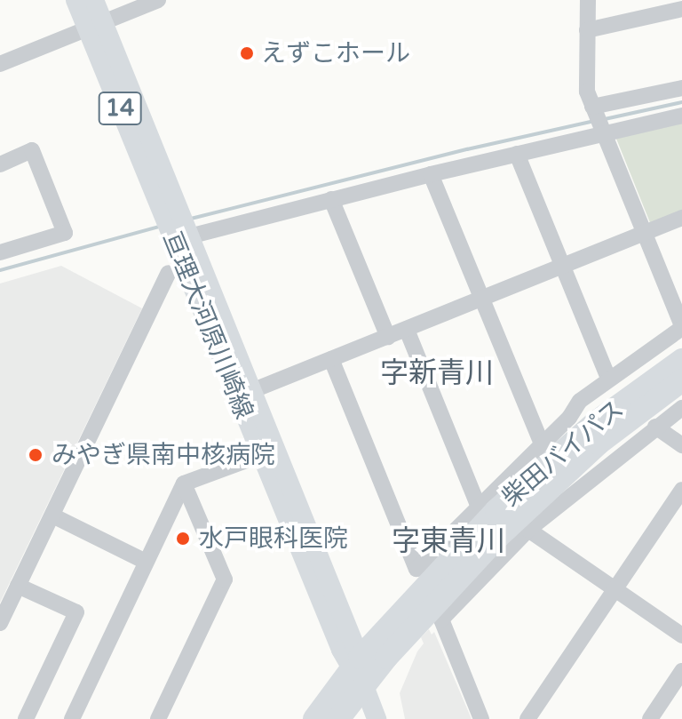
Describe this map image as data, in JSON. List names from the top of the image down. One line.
{"streets":{"highway":["柴田バイパス"],"main road":["14","亘理大河原川崎線"]},"crossings":[["亘理大河原川崎線","柴田バイパス"]],"districts":["字新青川","字東青川"],"places":["えずこホール","みやぎ県南中核病院","水戸眼科医院"]}
